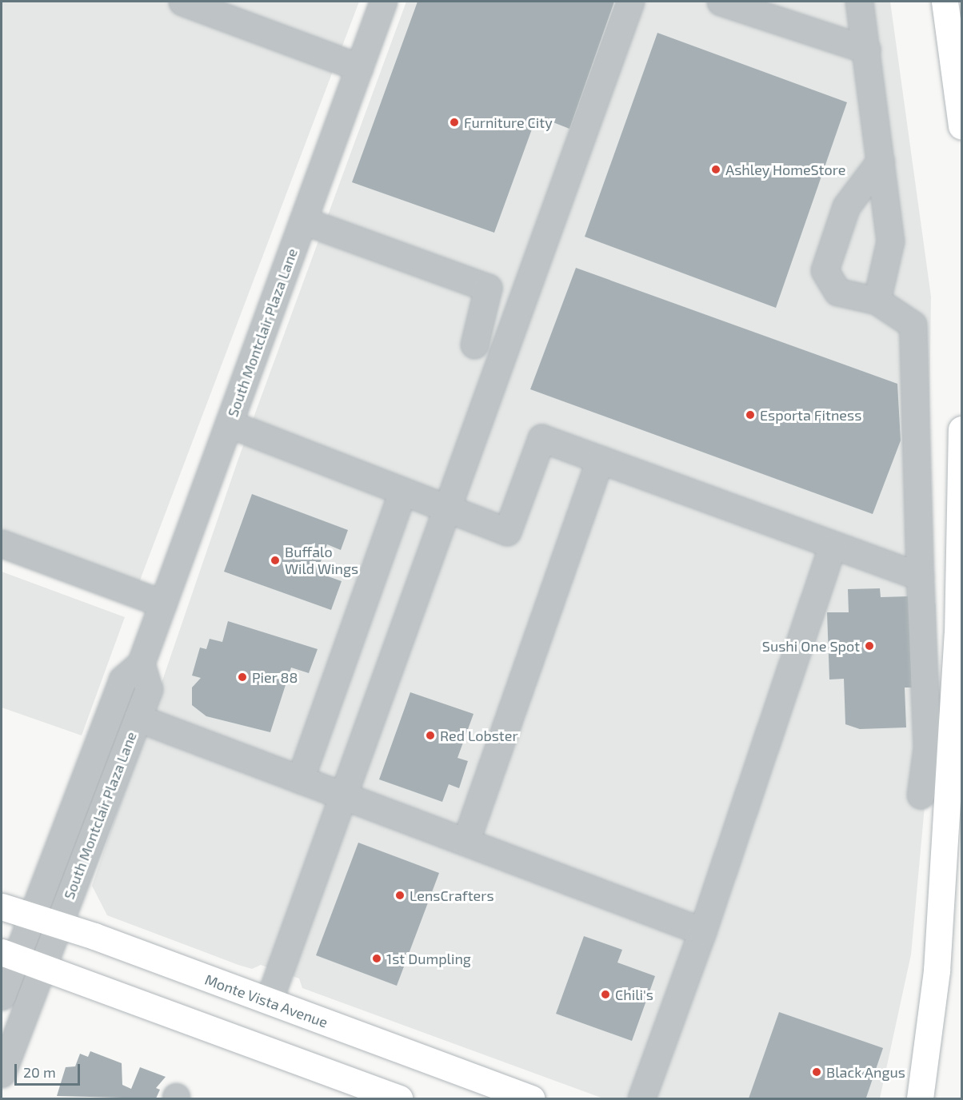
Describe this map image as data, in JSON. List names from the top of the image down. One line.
{"streets":{"main road":["Monte Vista Avenue"],"street":["South Montclair Plaza Lane"]},"crossings":[["South Montclair Plaza Lane","Monte Vista Avenue"]],"places":["Furniture City","Ashley HomeStore","Esporta Fitness","Buffalo Wild Wings","Sushi One Spot","Pier 88","Red Lobster","LensCrafters","1st Dumpling","Chili's","Black Angus"],"scale_bar":"20 m"}
